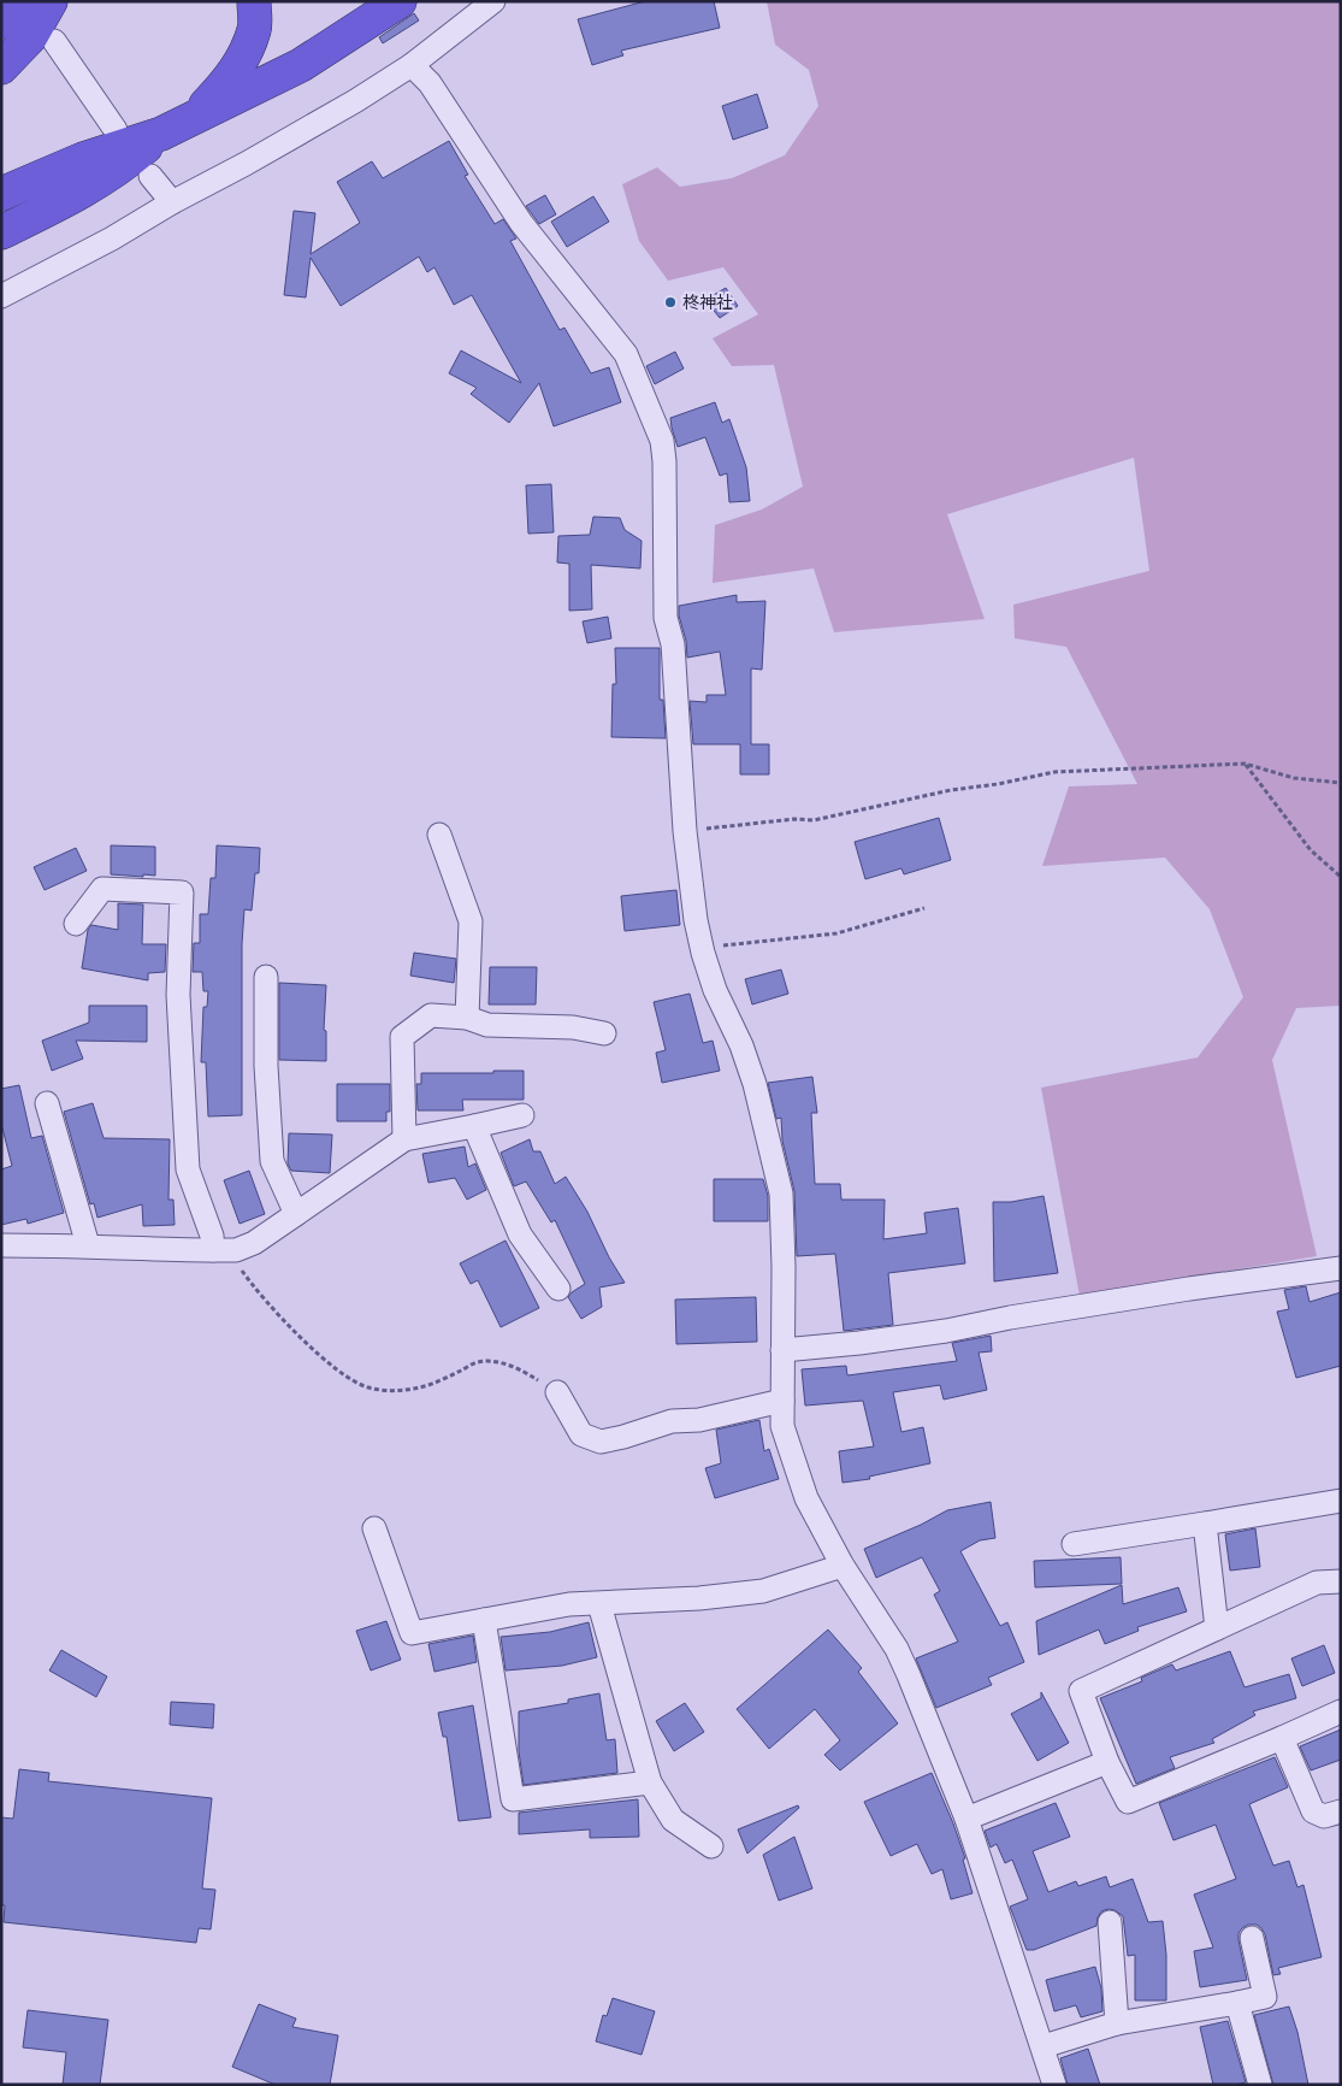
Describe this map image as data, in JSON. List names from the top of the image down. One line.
{"places":["柊神社"]}
